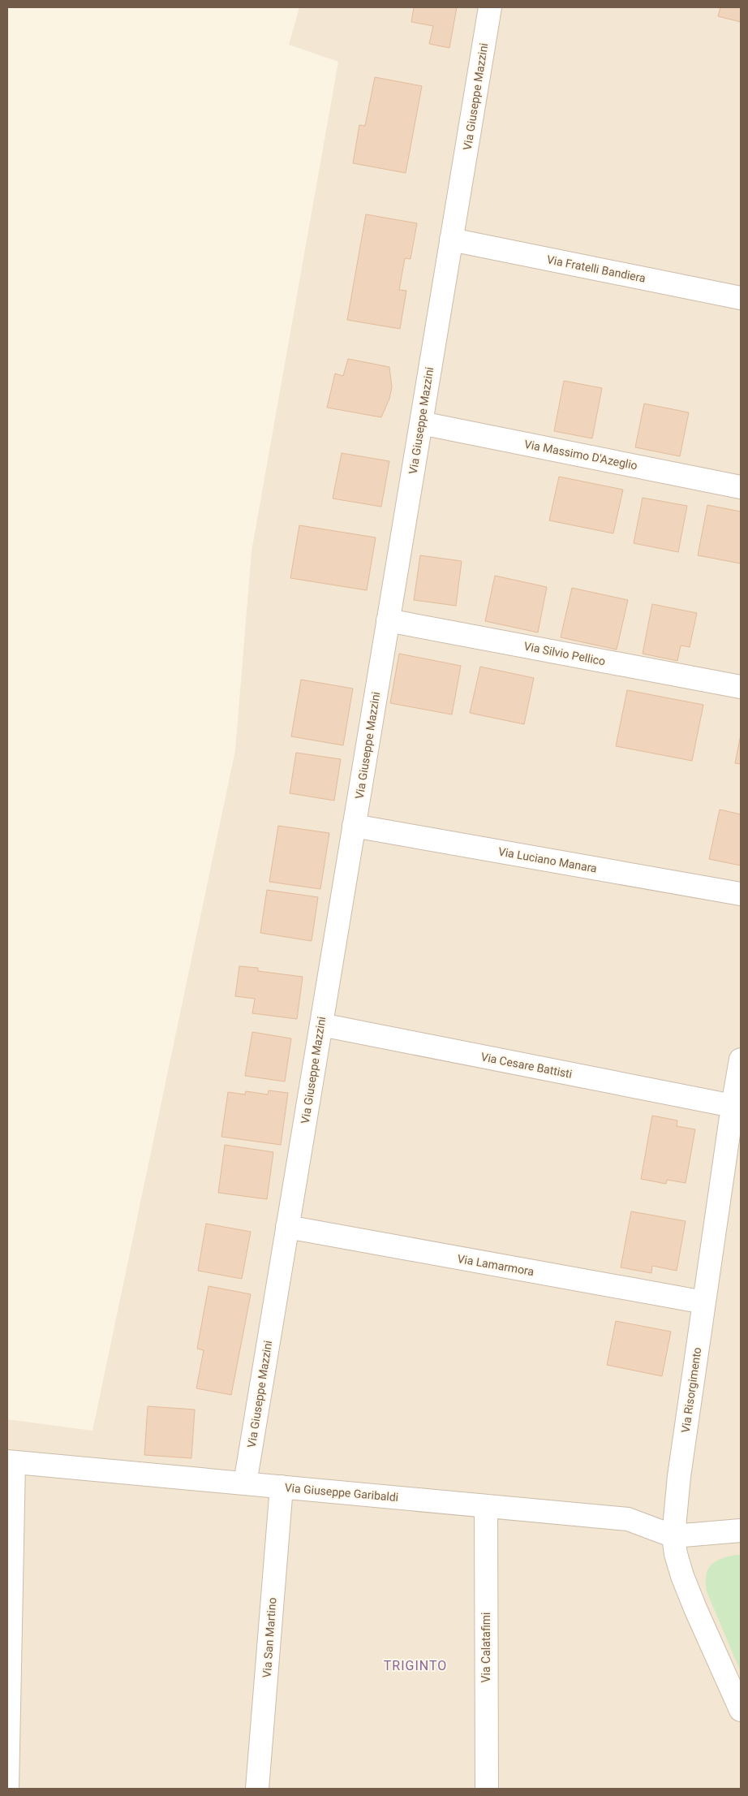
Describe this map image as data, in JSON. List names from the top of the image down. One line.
{"streets":{"street":["Via Giuseppe Mazzini","Via Fratelli Bandiera","Via Massimo D'Azeglio","Via Silvio Pellico","Via Luciano Manara","Via Cesare Battisti","Via Lamarmora","Via Risorgimento","Via Giuseppe Garibaldi","Via San Martino","Via Calatafimi"]},"crossings":[["Via Giuseppe Mazzini","Via Fratelli Bandiera"],["Via Giuseppe Mazzini","Via Massimo D'Azeglio"],["Via Giuseppe Mazzini","Via Silvio Pellico"],["Via Giuseppe Mazzini","Via Luciano Manara"],["Via Giuseppe Mazzini","Via Cesare Battisti"],["Via Giuseppe Mazzini","Via Lamarmora"],["Via Giuseppe Mazzini","Via Giuseppe Garibaldi"],["Via Cesare Battisti","Via Risorgimento"],["Via Lamarmora","Via Risorgimento"],["Via Risorgimento","Via Giuseppe Garibaldi"],["Via Giuseppe Garibaldi","Via San Martino"],["Via Giuseppe Garibaldi","Via Calatafimi"]],"districts":["TRIGINTO"]}
